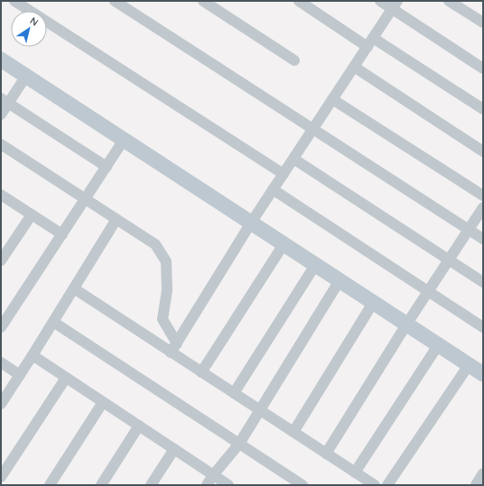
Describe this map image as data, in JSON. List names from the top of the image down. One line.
{"north":"top right"}
